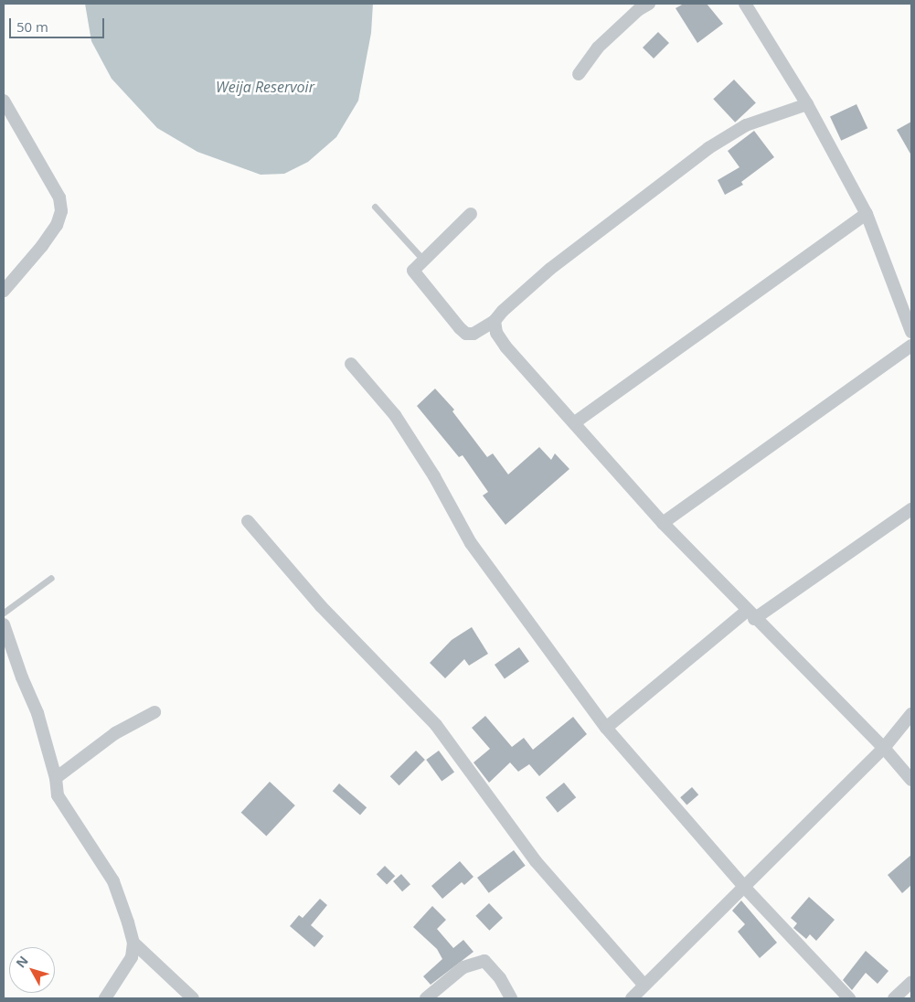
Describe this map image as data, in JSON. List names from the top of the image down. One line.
{"water":["Weija Reservoir"],"scale_bar":"50 m","north":"top left"}
